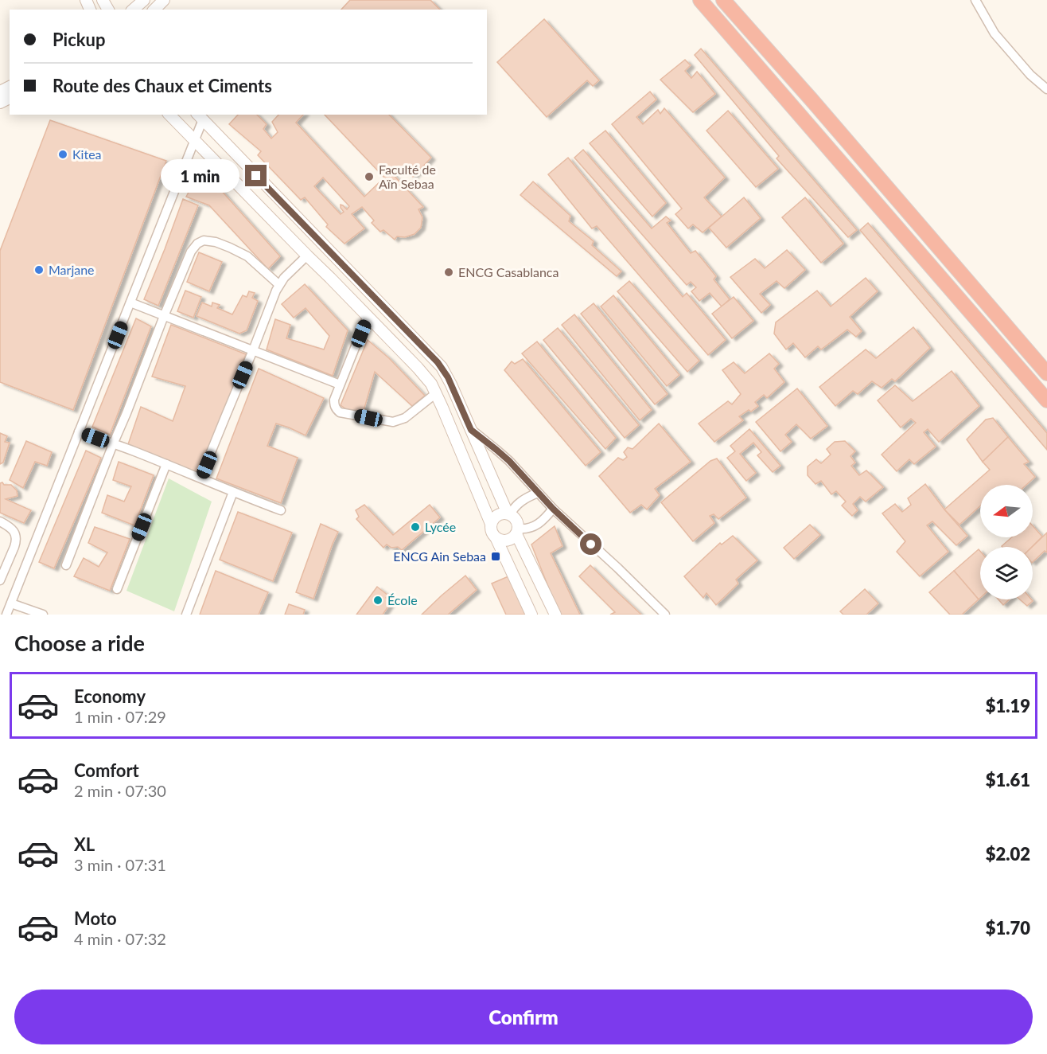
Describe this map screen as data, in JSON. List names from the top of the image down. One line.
{"places":{"other":["Kitea","Faculté de Aïn Sebaa","Marjane","ENCG Casablanca","Lycée","École"],"transit":["ENCG Ain Sebaa"]},"north":"left","page":{"banner":["Pickup","Route des Chaux et Ciments"],"bubble":"1 min","heading":"Choose a ride","list":[{"name":"Economy","note":"1 min · 07:29","value":"$1.19"},{"name":"Comfort","note":"2 min · 07:30","value":"$1.61"},{"name":"XL","note":"3 min · 07:31","value":"$2.02"},{"name":"Moto","note":"4 min · 07:32","value":"$1.70"}],"buttons":"Confirm"}}
